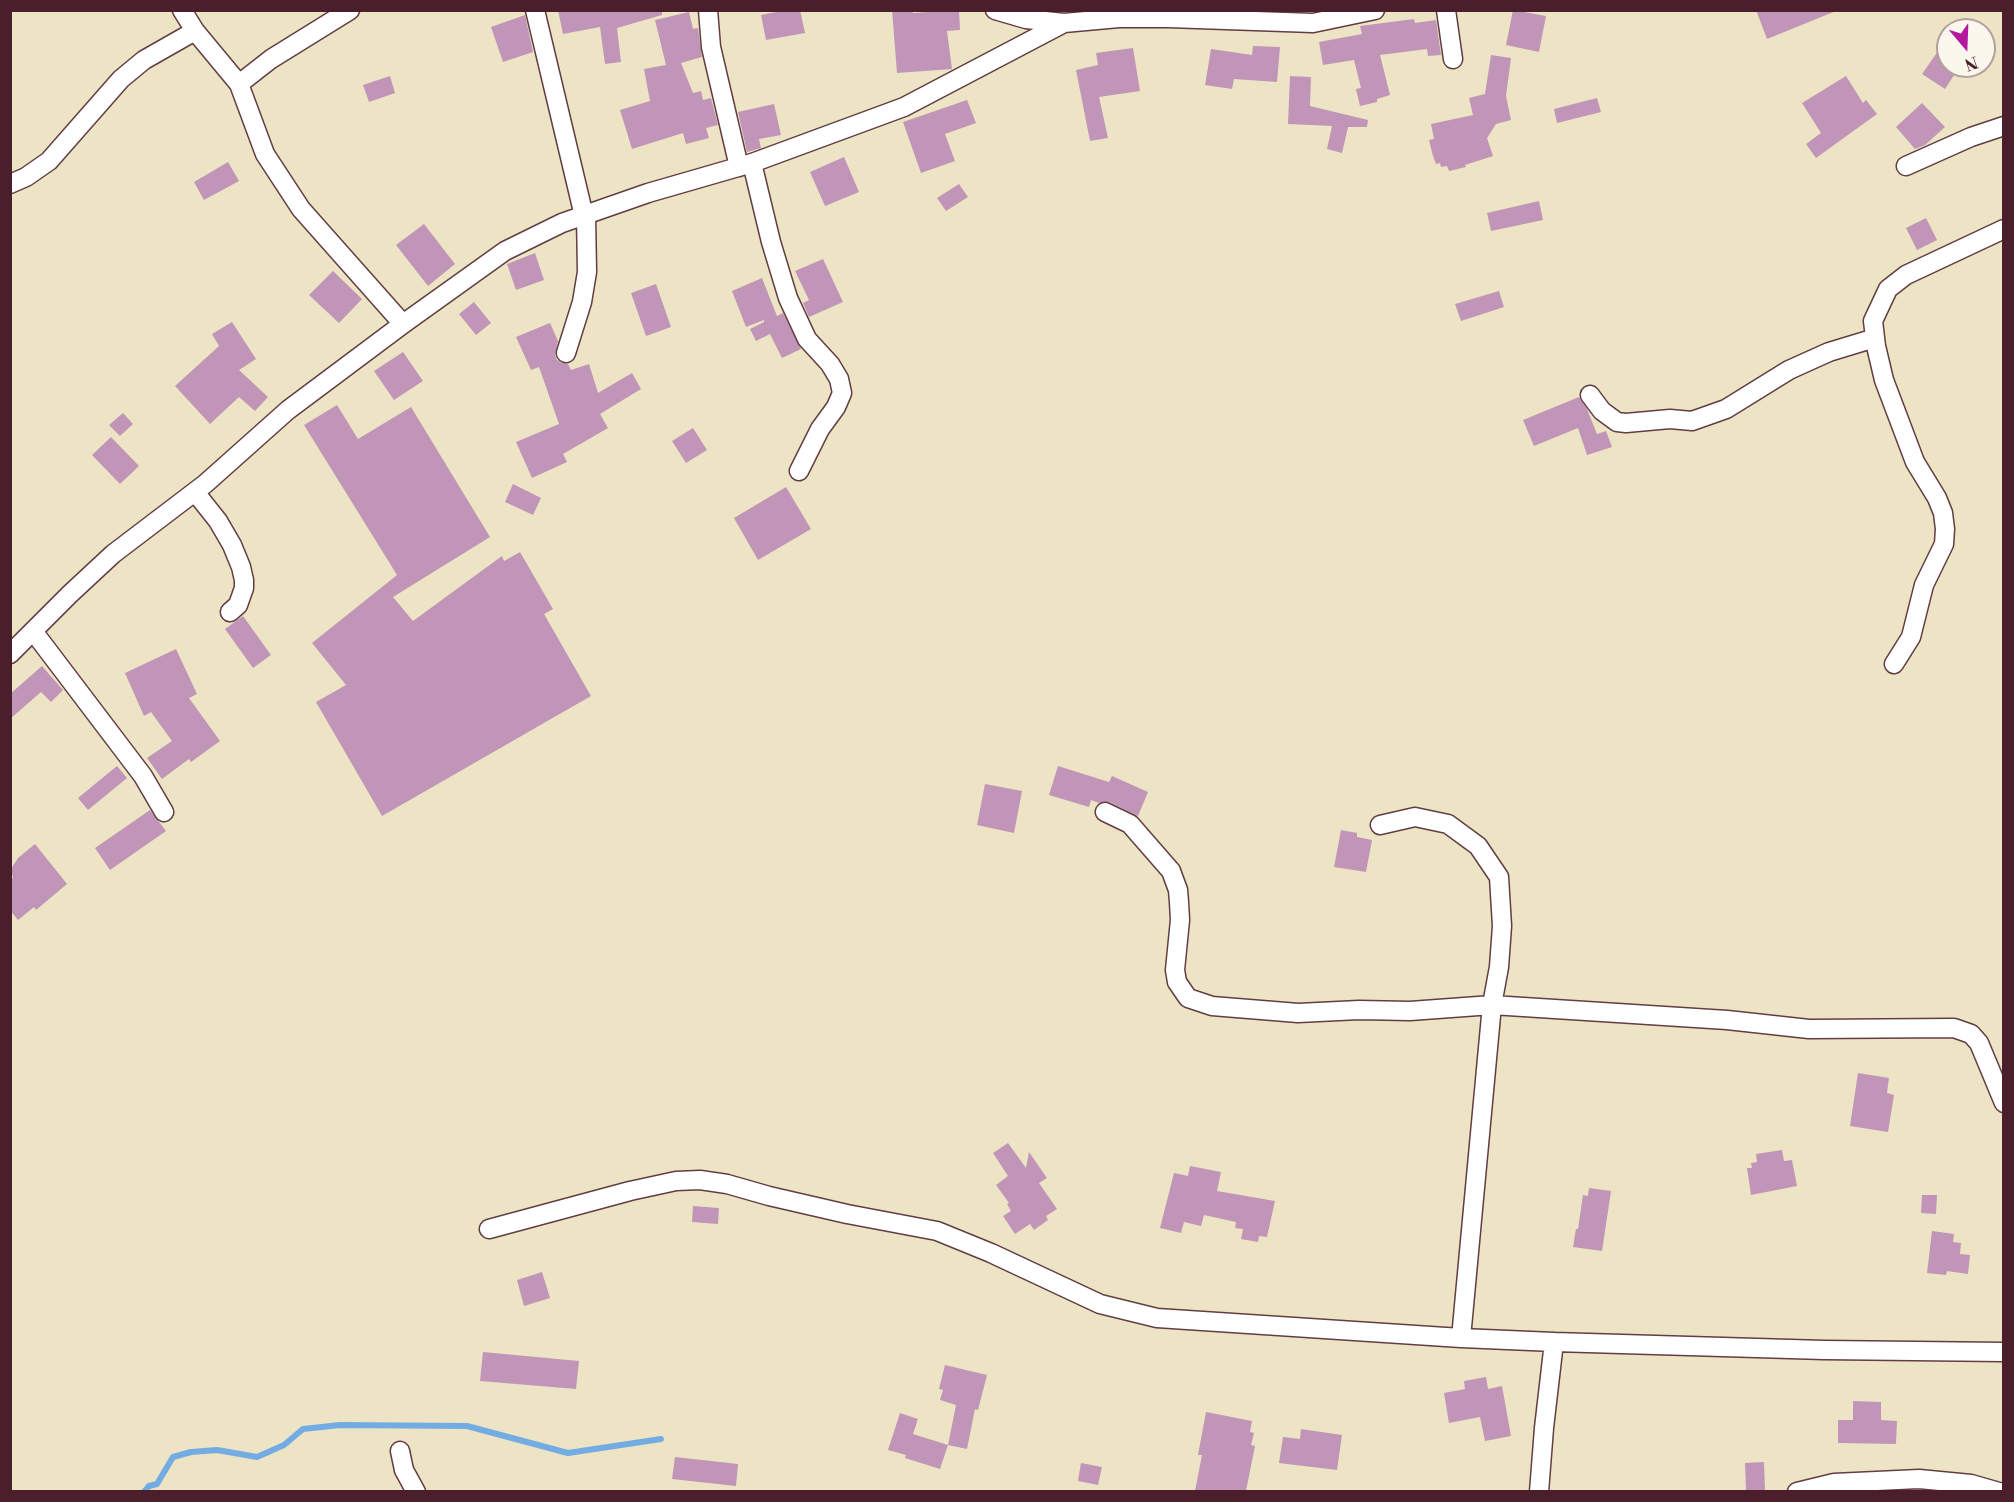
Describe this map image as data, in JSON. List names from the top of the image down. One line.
{"north":"bottom"}
